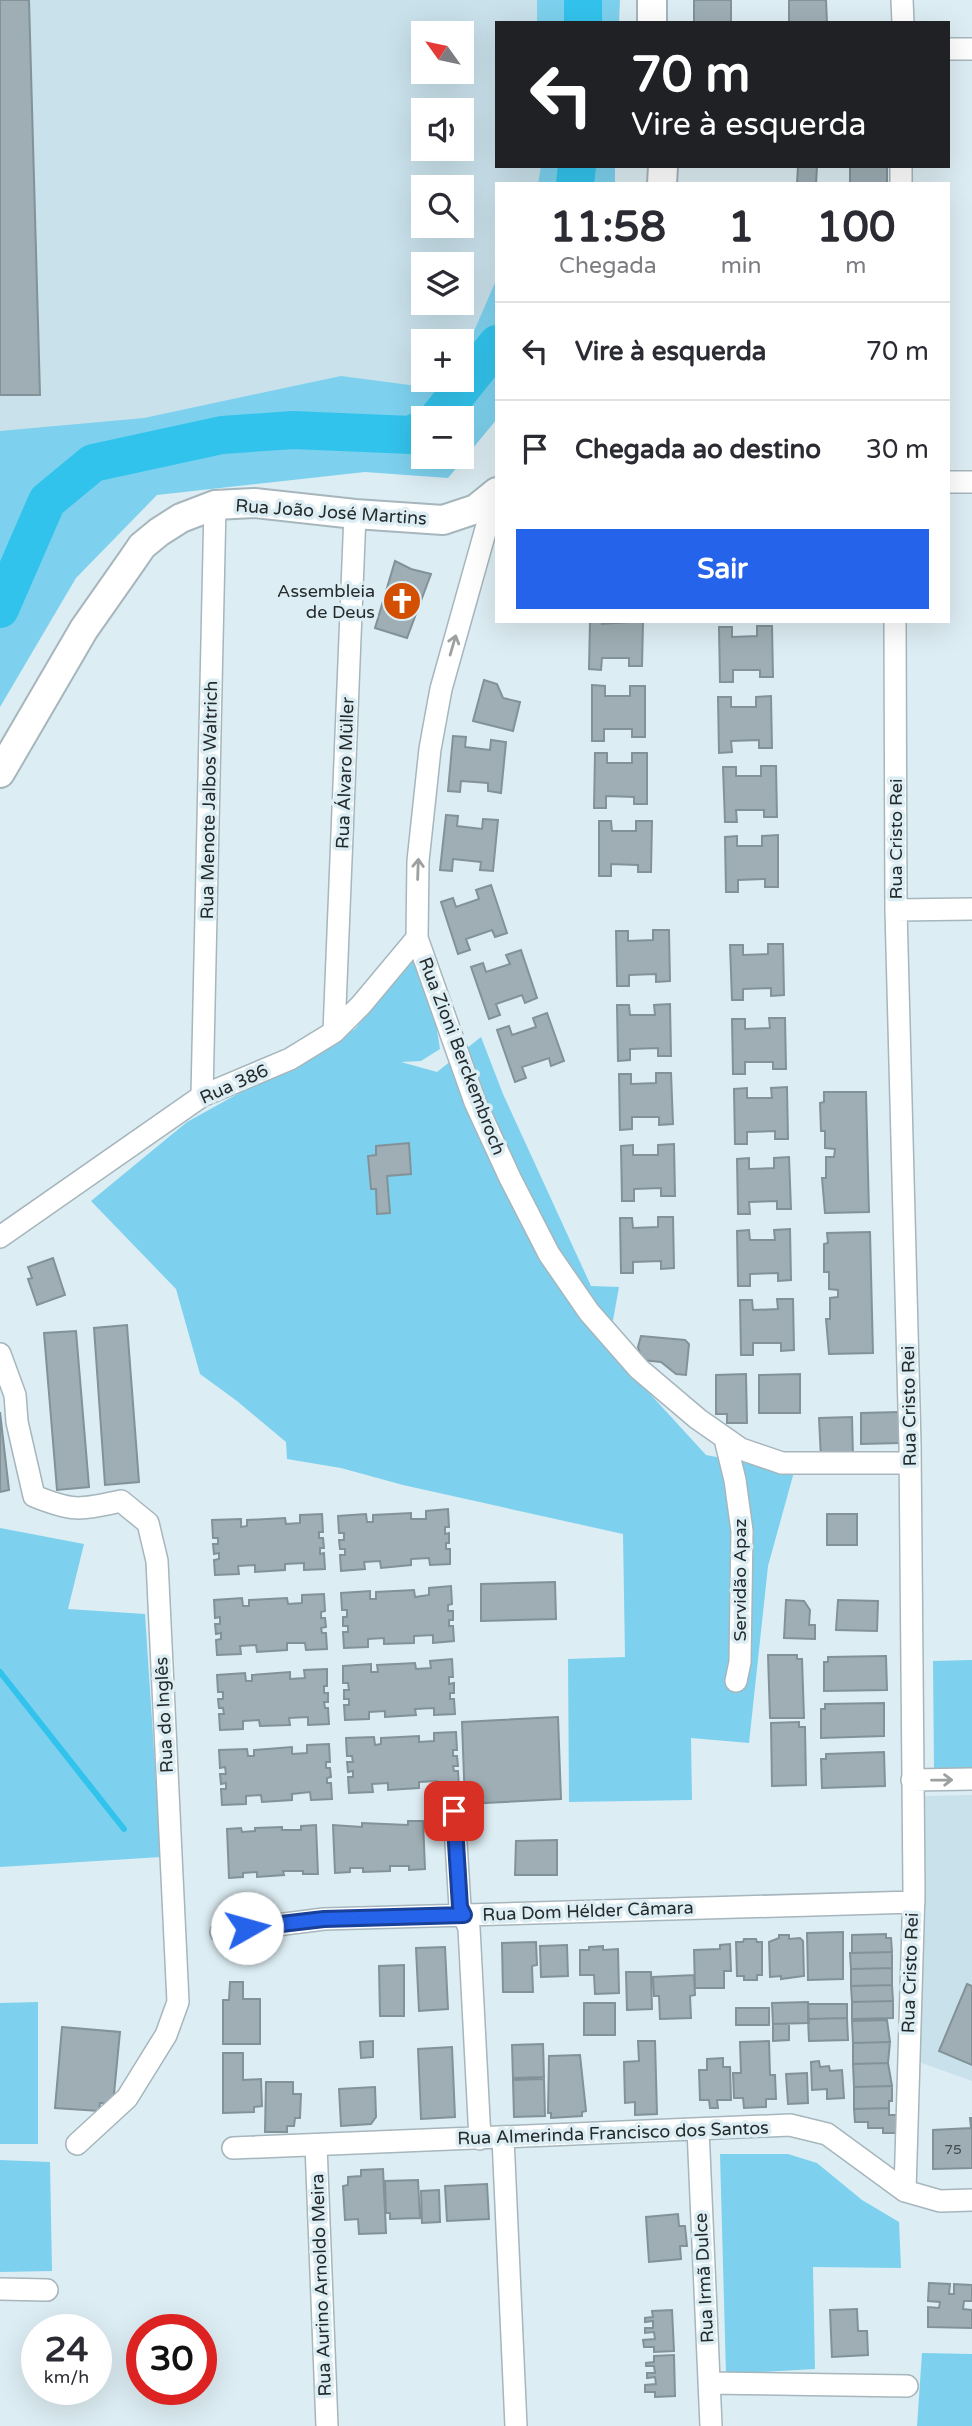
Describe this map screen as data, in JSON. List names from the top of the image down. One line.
{"streets":{"main road":["Rua João José Martins"],"street":["Rua Álvaro Müller","Rua Menote Jalbos Waltrich","Rua Cristo Rei","Rua Zioni Berckembroch","Rua 386","Servidão Apaz","Rua do Inglês","Rua Dom Hélder Câmara","Rua Almerinda Francisco dos Santos","Rua Irmã Dulce","Rua Aurino Arnoldo Meira"]},"crossings":[["Rua João José Martins","Rua Álvaro Müller"],["Rua João José Martins","Rua Menote Jalbos Waltrich"],["Rua Álvaro Müller","Rua 386"],["Rua Menote Jalbos Waltrich","Rua 386"],["Rua Cristo Rei","Rua Zioni Berckembroch"],["Rua Cristo Rei","Rua Dom Hélder Câmara"],["Rua Cristo Rei","Rua Almerinda Francisco dos Santos"],["Rua Zioni Berckembroch","Rua 386"],["Rua Zioni Berckembroch","Servidão Apaz"],["Rua Almerinda Francisco dos Santos","Rua Irmã Dulce"],["Rua Almerinda Francisco dos Santos","Rua Aurino Arnoldo Meira"]],"one_way":["Rua Zioni Berckembroch"],"places":{"church":["Assembleia de Deus"]},"house_numbers":["75"],"north":"top left","page":{"map_buttons":["+","−"],"turn":["70 m","Vire à esquerda"],"eta":["11:58","Chegada","1","min","100","m"],"list":[{"name":"Vire à esquerda","value":"70 m"},{"name":"Chegada ao destino","value":"30 m"}],"buttons":"Sair","speed":"24 km/h","limit":"30"}}
